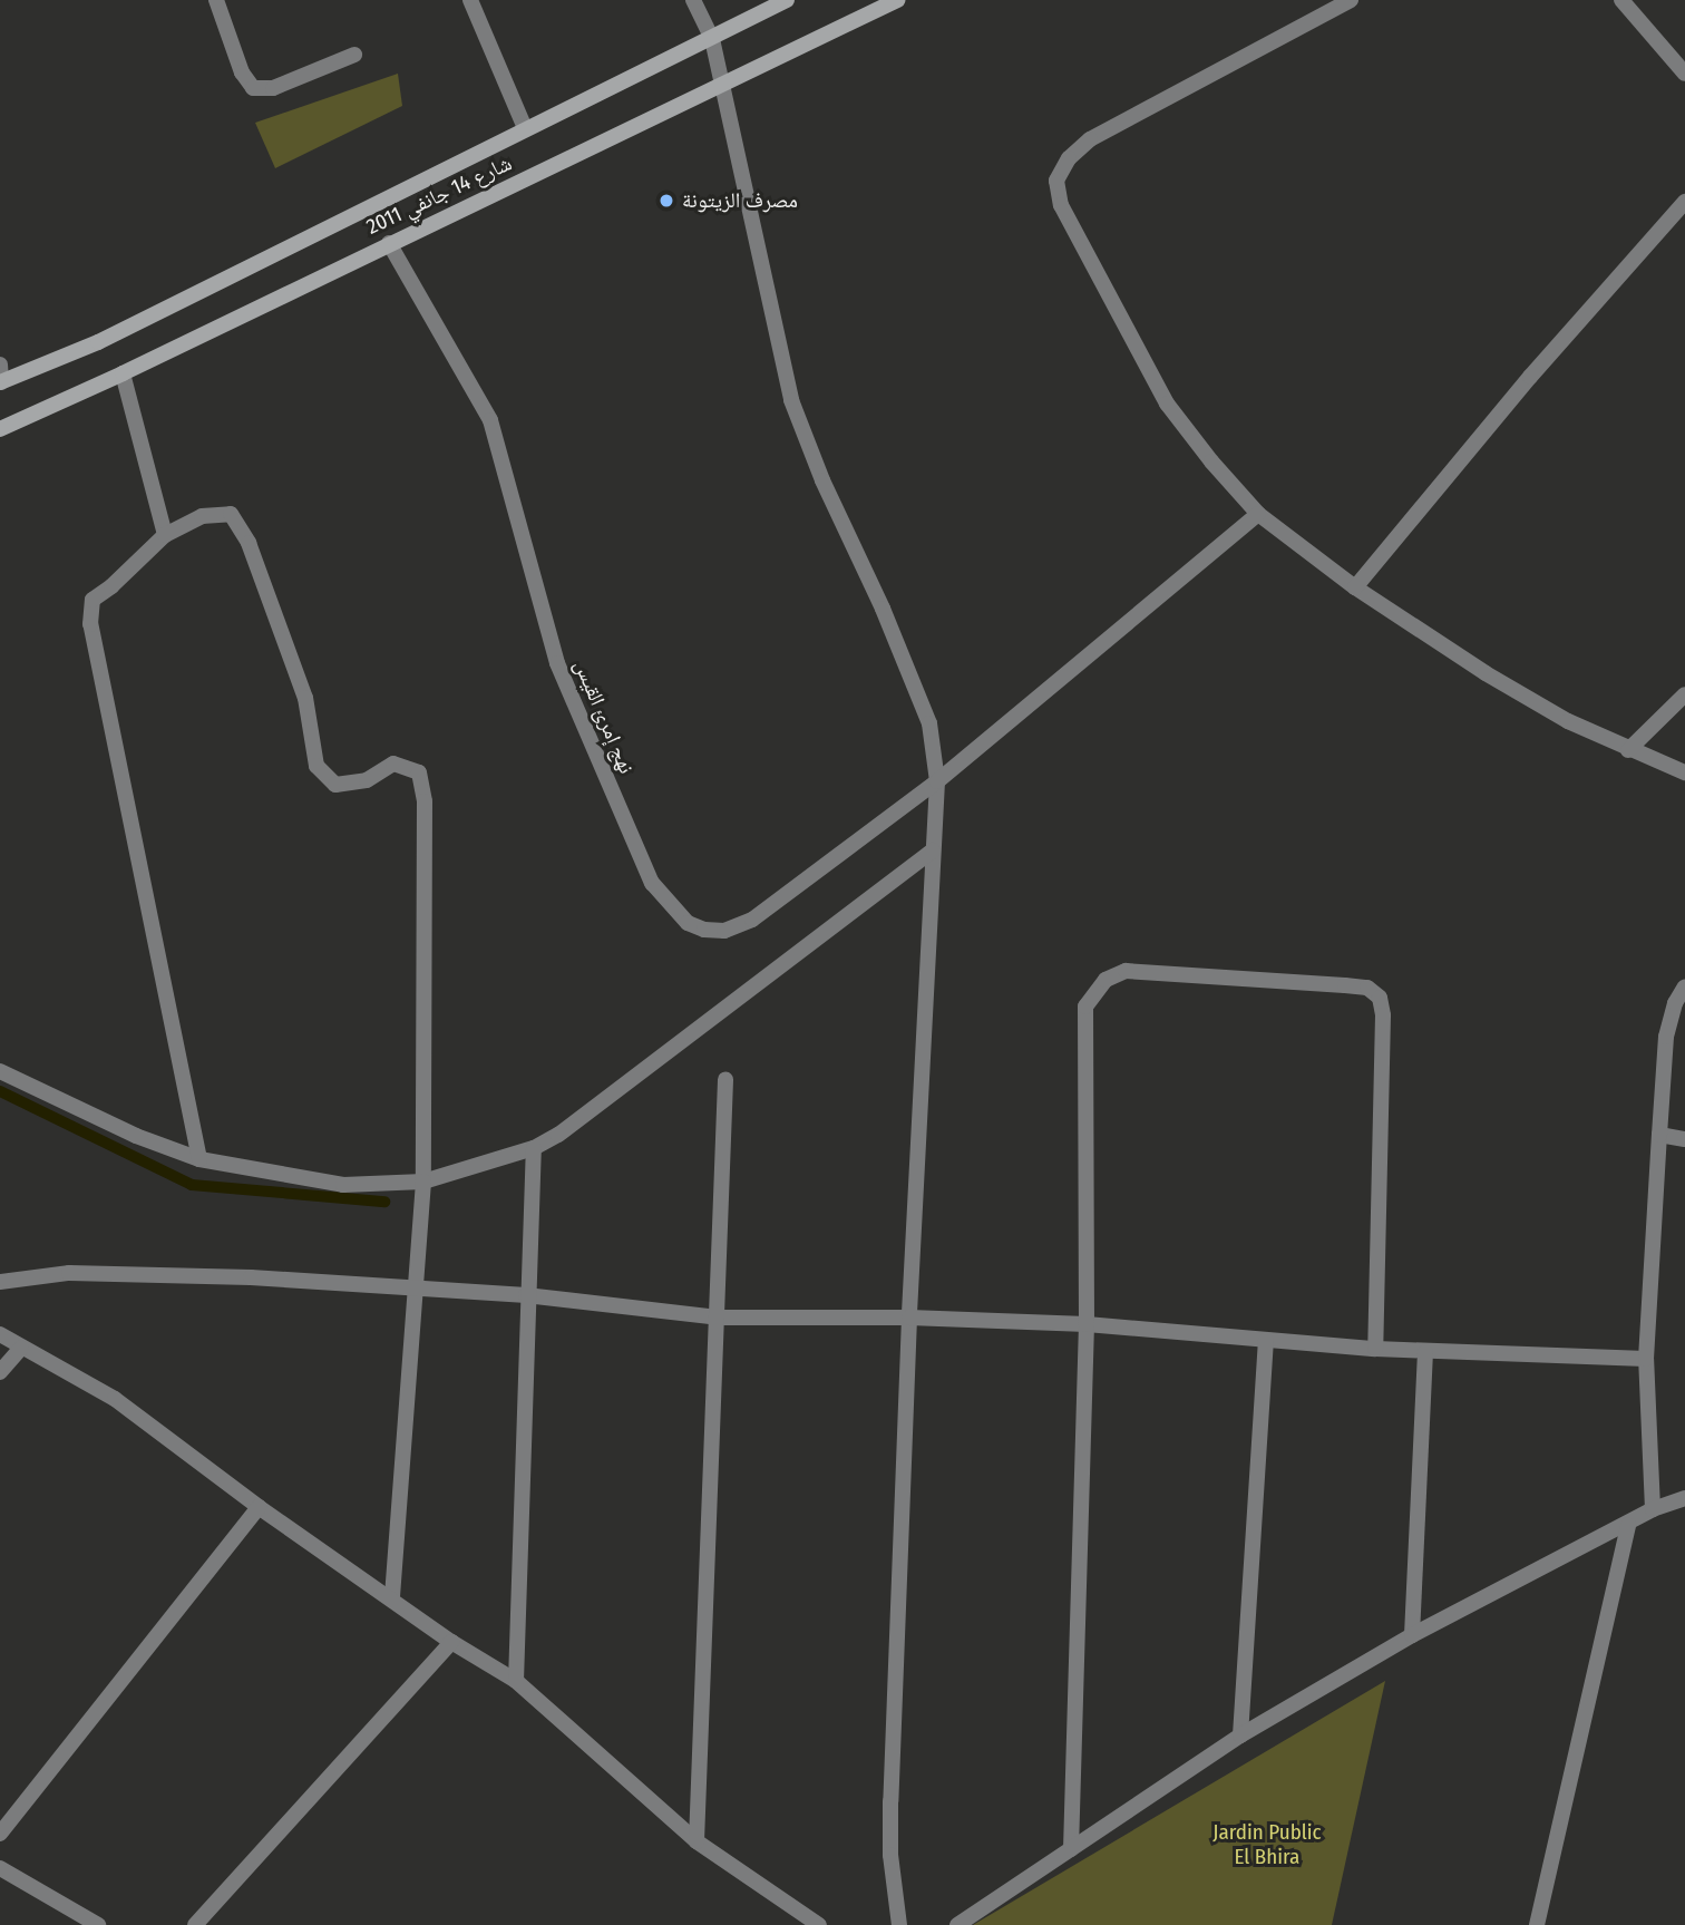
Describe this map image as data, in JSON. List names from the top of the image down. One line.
{"streets":{"main road":["شارع 14 جانفي 2011"],"street":["نهج إمرئ القيس"]},"crossings":[["شارع 14 جانفي 2011","نهج إمرئ القيس"]],"parks":["Jardin Public El Bhira"],"places":["مصرف الزيتونة"]}
